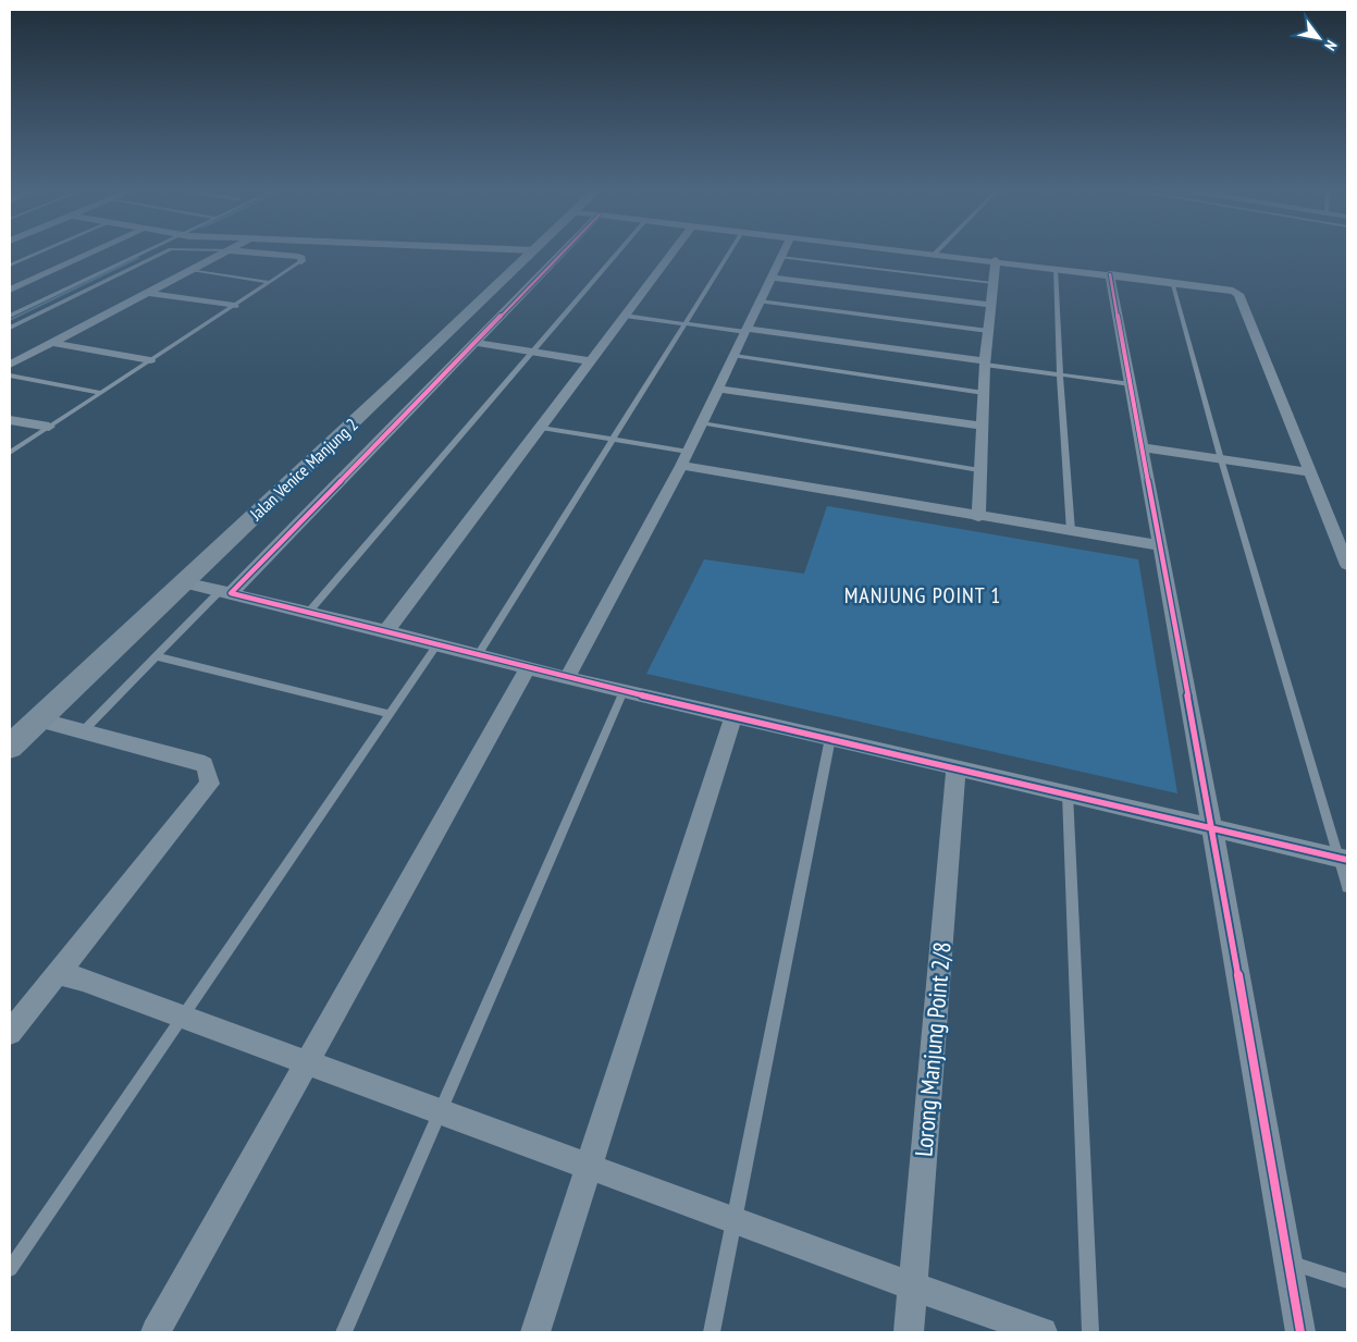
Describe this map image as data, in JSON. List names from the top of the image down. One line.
{"streets":{"street":["Jalan Venice Manjung 2","Lorong Manjung Point 2/8"]},"districts":["MANJUNG POINT 1"],"north":"bottom right"}
